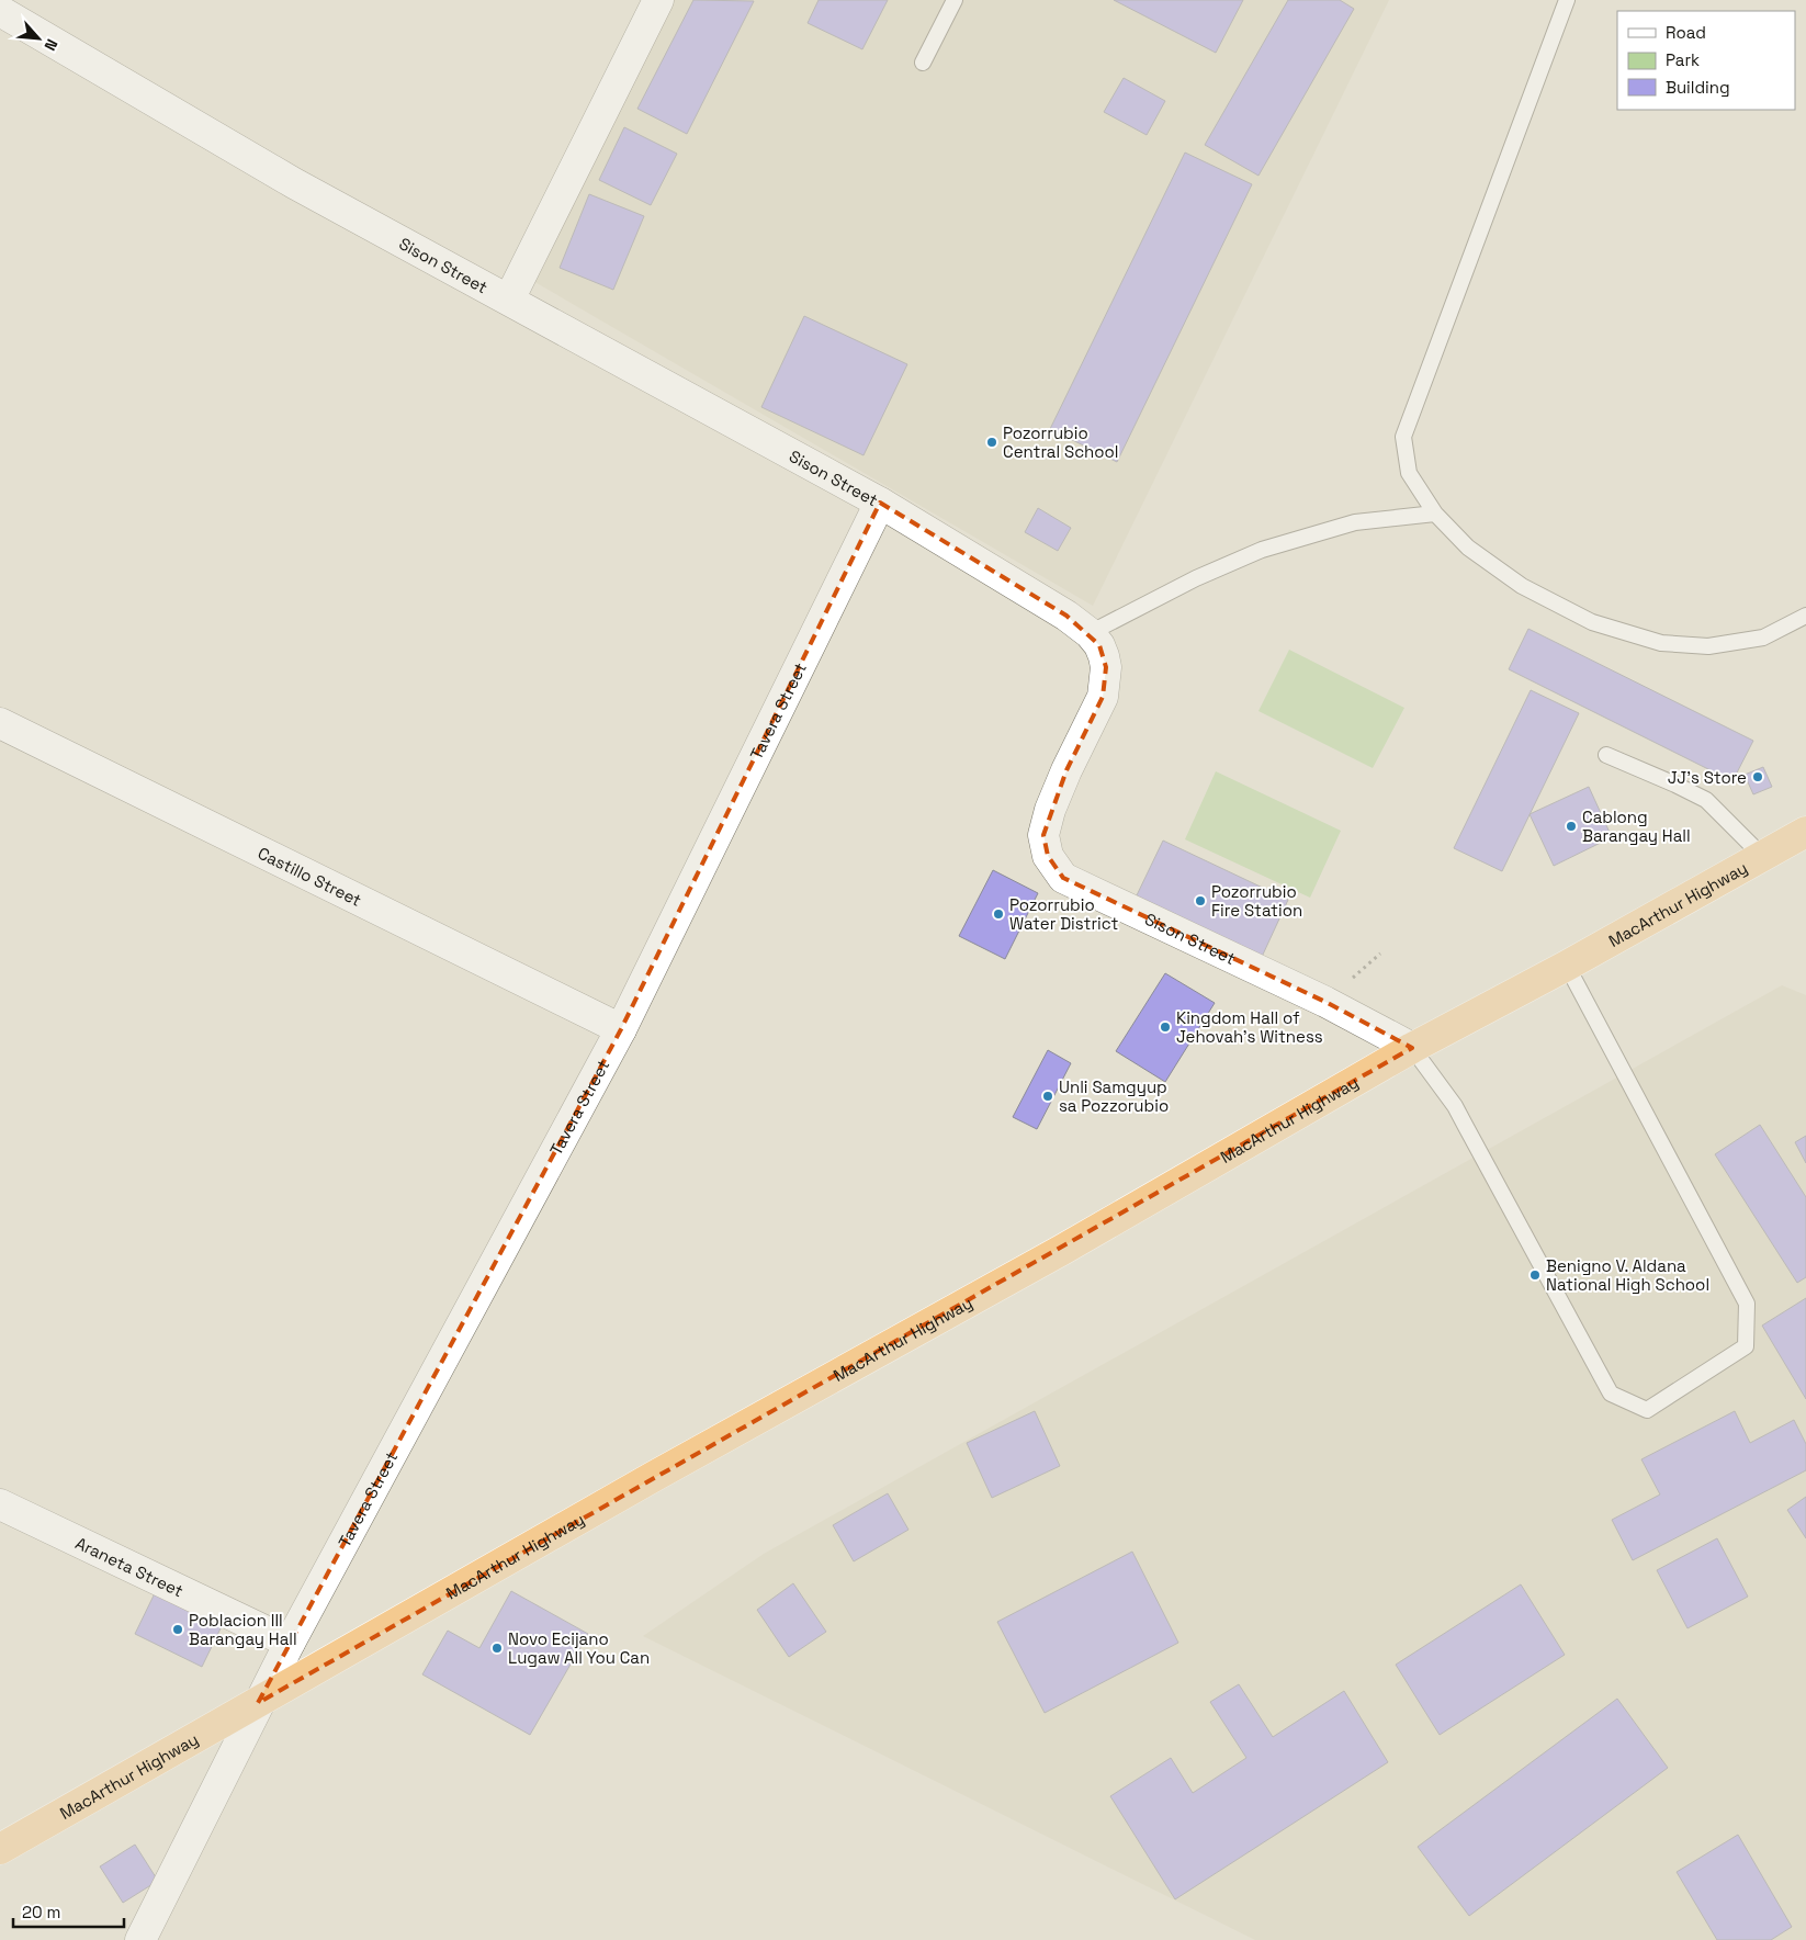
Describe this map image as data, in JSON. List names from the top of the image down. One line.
{"streets":{"highway":["MacArthur Highway"],"street":["Sison Street","Tavera Street","Castillo Street","Araneta Street"]},"crossings":[["Sison Street","Tavera Street"],["Sison Street","MacArthur Highway"],["Tavera Street","Castillo Street"],["Tavera Street","MacArthur Highway"],["Tavera Street","Araneta Street"]],"places":["Pozorrubio Central School","JJ's Store","Cablong Barangay Hall","Pozorrubio Fire Station","Pozorrubio Water District","Kingdom Hall of Jehovah's Witness","Unli Samgyup sa Pozzorubio","Benigno V. Aldana National High School","Poblacion III Barangay Hall","Novo Ecijano Lugaw All You Can"],"legend":["Road","Park","Building"],"scale_bar":"20 m","north":"bottom right"}
